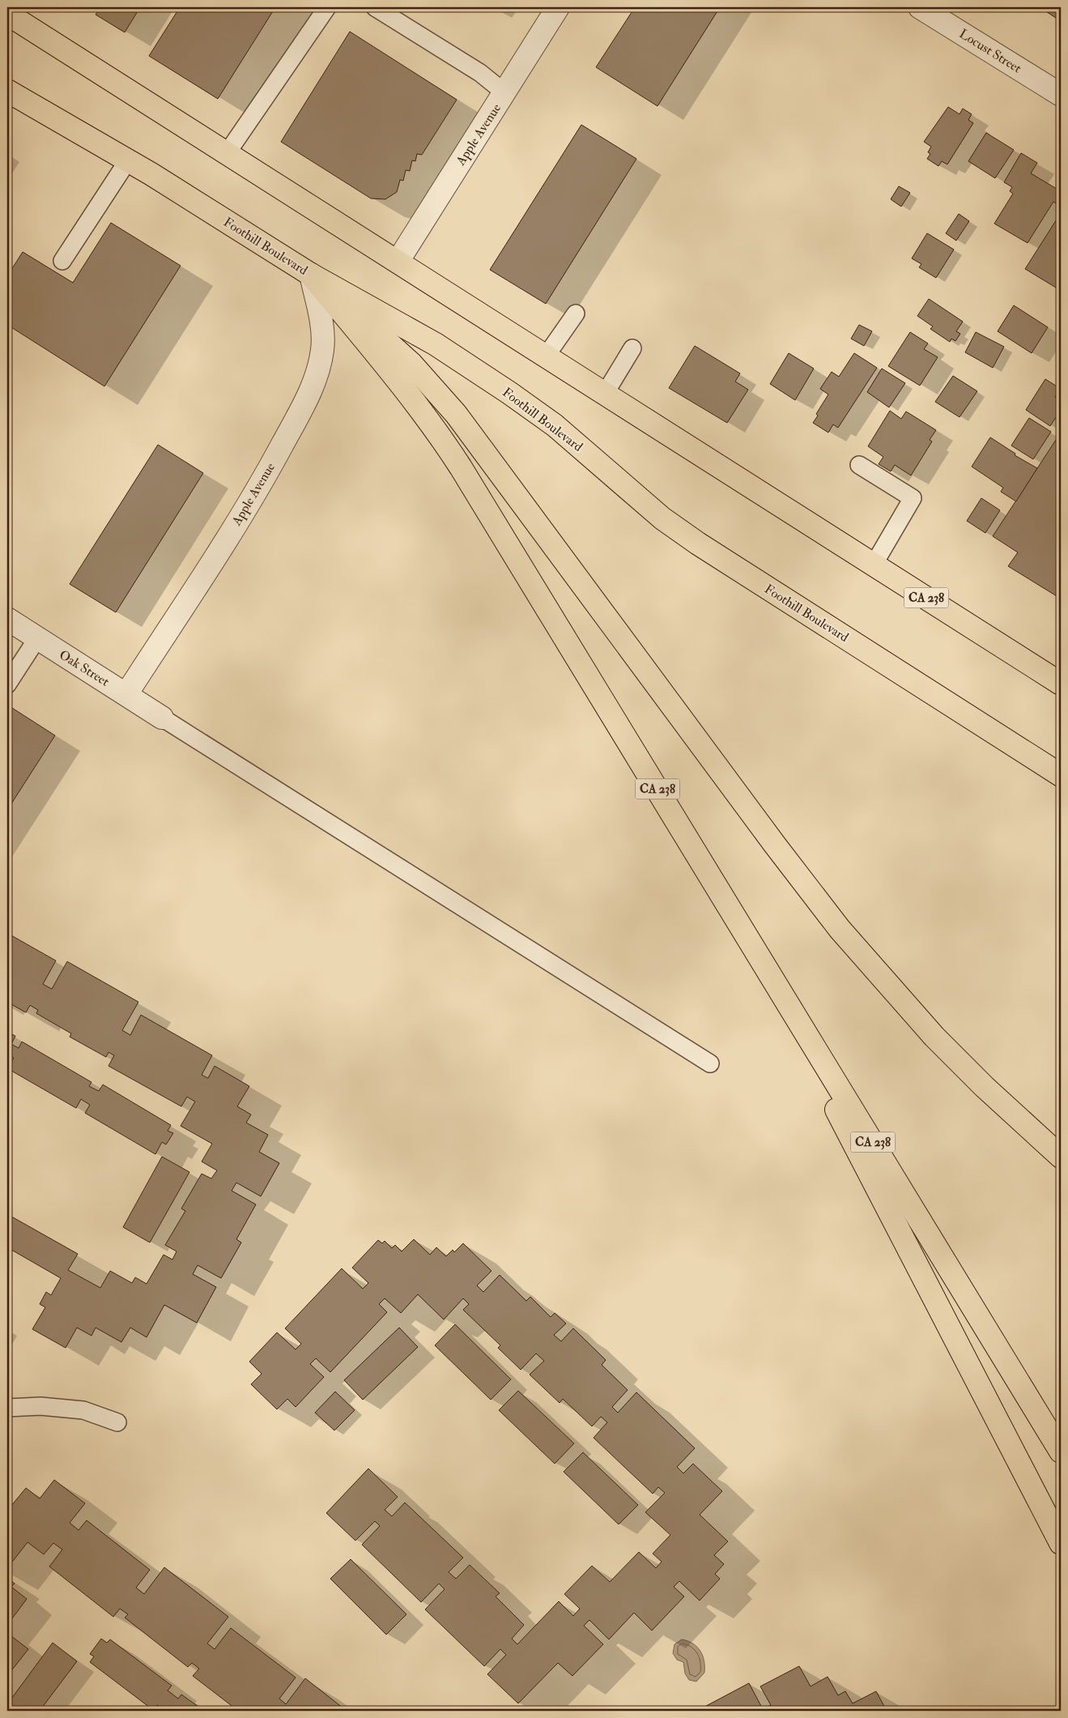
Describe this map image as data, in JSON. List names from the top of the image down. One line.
{"streets":{"main road":["Foothill Boulevard","CA 238"],"street":["Locust Street","Apple Avenue","Oak Street"]},"crossings":[["Apple Avenue","Foothill Boulevard"],["Apple Avenue","CA 238"],["Apple Avenue","Oak Street"],["Foothill Boulevard","CA 238"]]}
